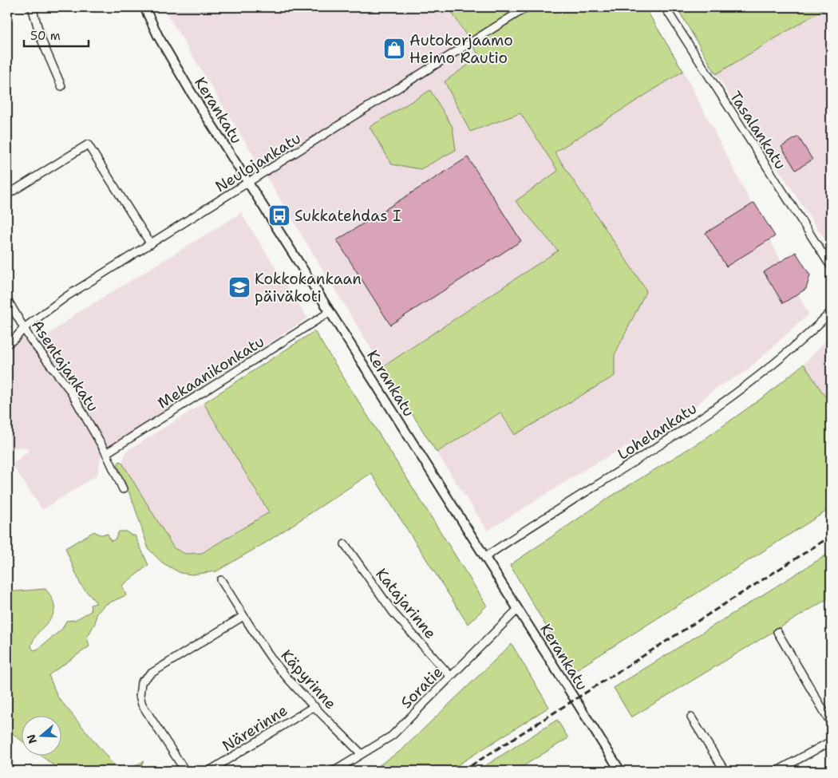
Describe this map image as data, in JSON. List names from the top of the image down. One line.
{"streets":{"street":["Kerankatu","Tasalankatu","Neulojankatu","Asentajankatu","Mekaanikonkatu","Lohelankatu","Katajarinne","Käpyrinne","Soratie","Närerinne"]},"crossings":[["Kerankatu","Neulojankatu"],["Kerankatu","Mekaanikonkatu"],["Kerankatu","Lohelankatu"],["Kerankatu","Soratie"],["Neulojankatu","Asentajankatu"],["Asentajankatu","Mekaanikonkatu"],["Katajarinne","Soratie"],["Käpyrinne","Soratie"],["Käpyrinne","Närerinne"]],"places":{"shop":["Autokorjaamo Heimo Rautio"],"bus stop":["Sukkatehdas I"],"school or university":["Kokkokankaan päiväkoti"]},"scale_bar":"50 m","north":"left"}
